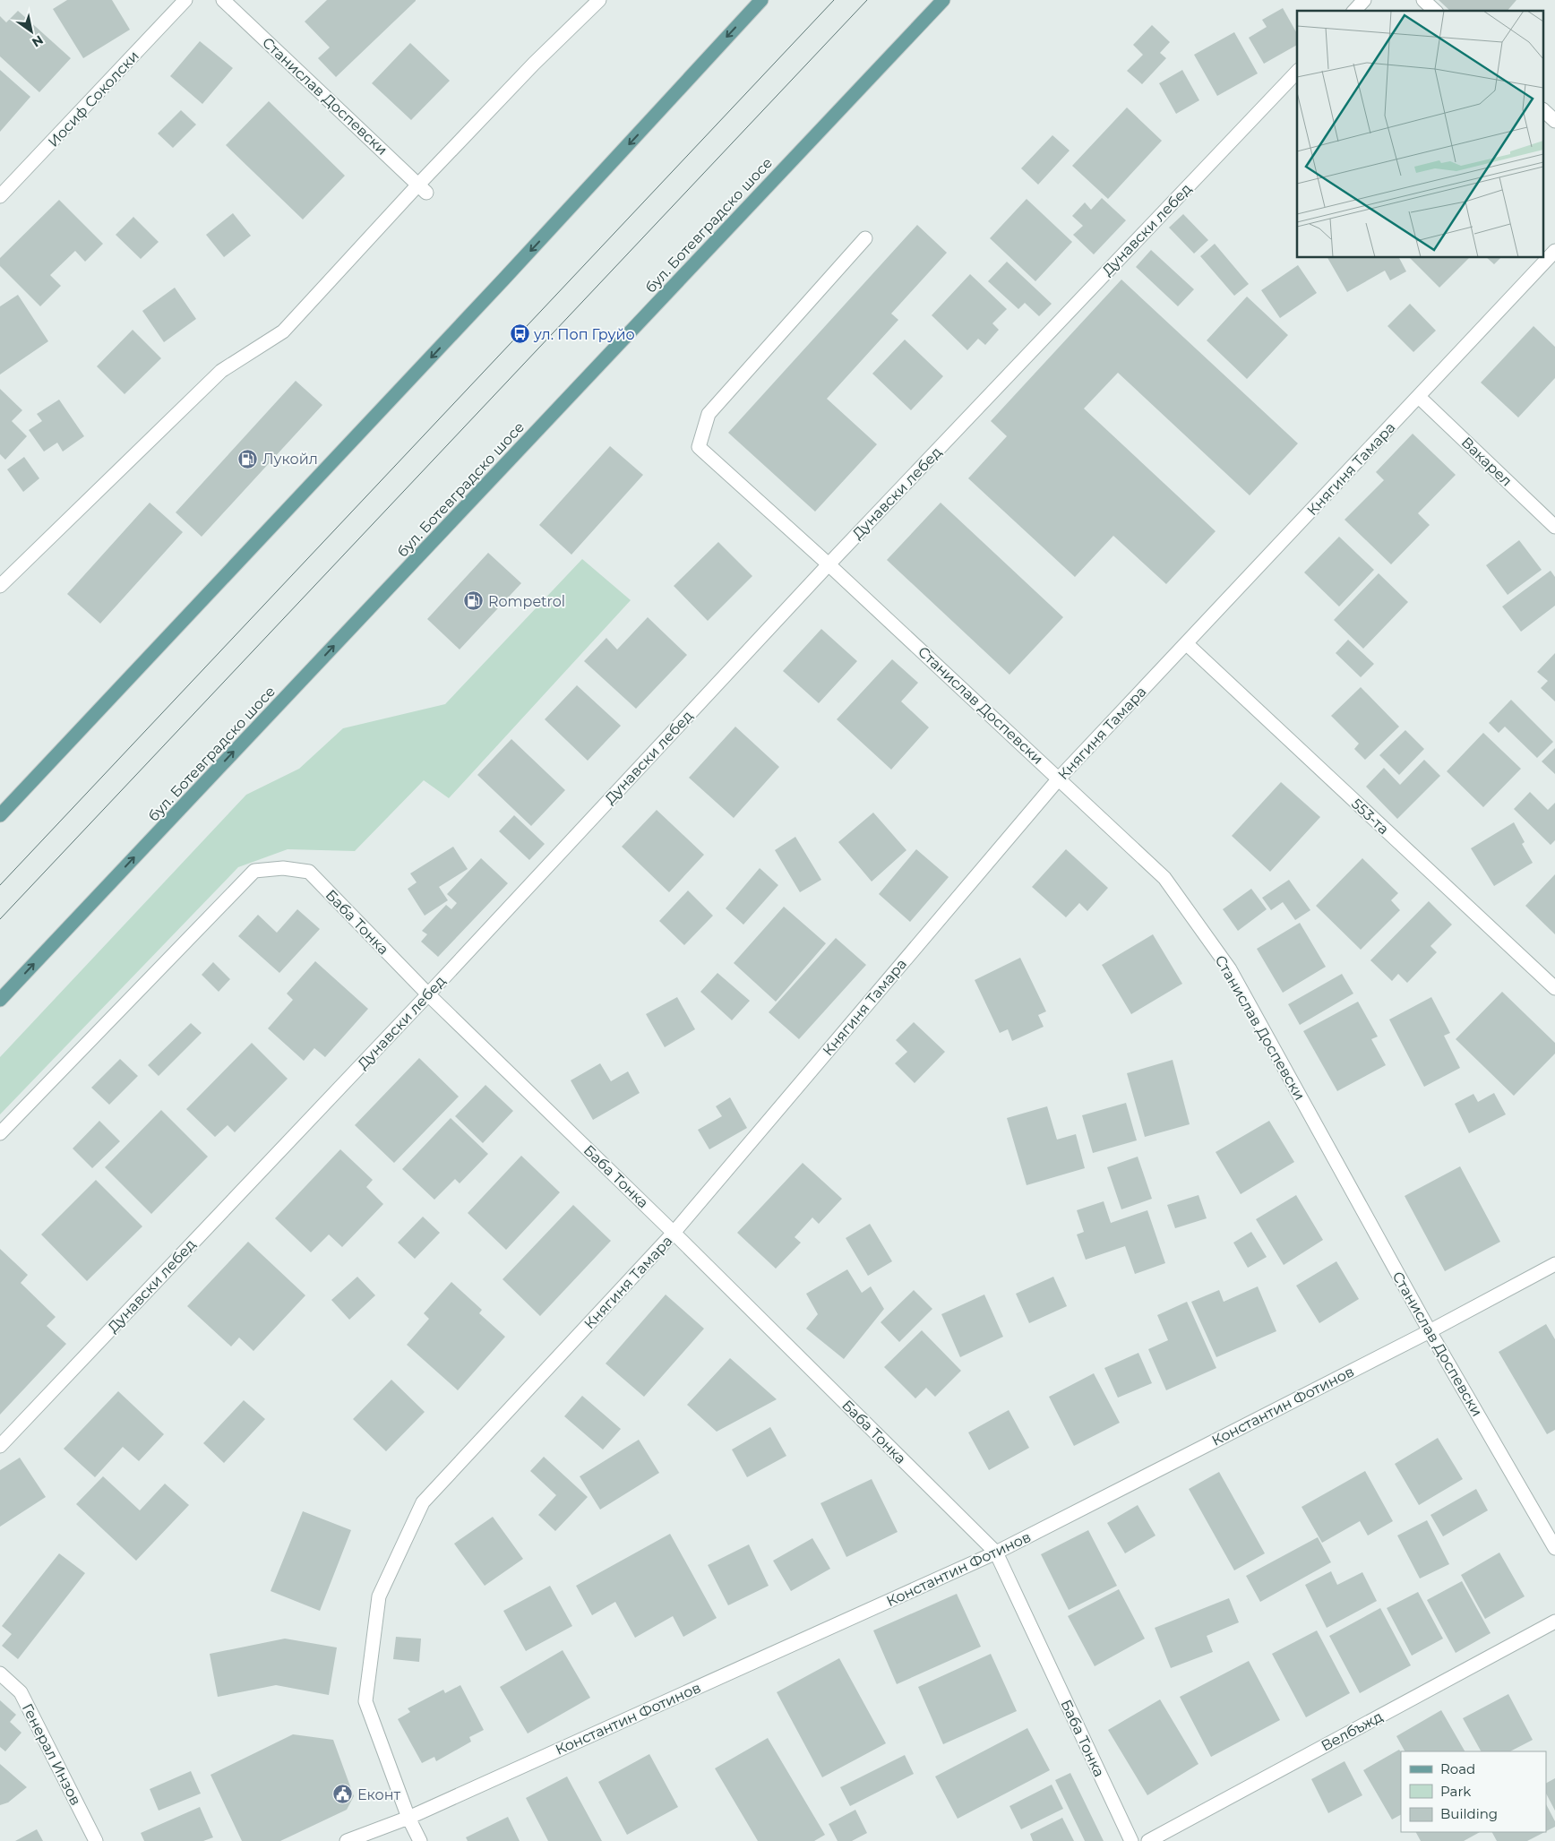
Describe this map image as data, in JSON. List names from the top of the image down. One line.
{"streets":{"main road":["бул. Ботевградско шосе"],"street":["Станислав Доспевски","Иосиф Соколски","Дунавски лебед","Вакарел","Княгиня Тамара","553-та","Баба Тонка","Константин Фотинов","Велбъжд","Генерал Инзов"]},"crossings":[["Станислав Доспевски","Дунавски лебед"],["Станислав Доспевски","Княгиня Тамара"],["Станислав Доспевски","Константин Фотинов"],["Дунавски лебед","Баба Тонка"],["Вакарел","Княгиня Тамара"],["Княгиня Тамара","553-та"],["Княгиня Тамара","Баба Тонка"],["Княгиня Тамара","Константин Фотинов"],["Баба Тонка","Константин Фотинов"]],"one_way":["бул. Ботевградско шосе"],"places":{"bus stop":["ул. Поп Груйо"],"fuel station":["Лукойл","Rompetrol"],"public building":["Еконт"]},"legend":["Road","Park","Building"],"north":"bottom right"}
